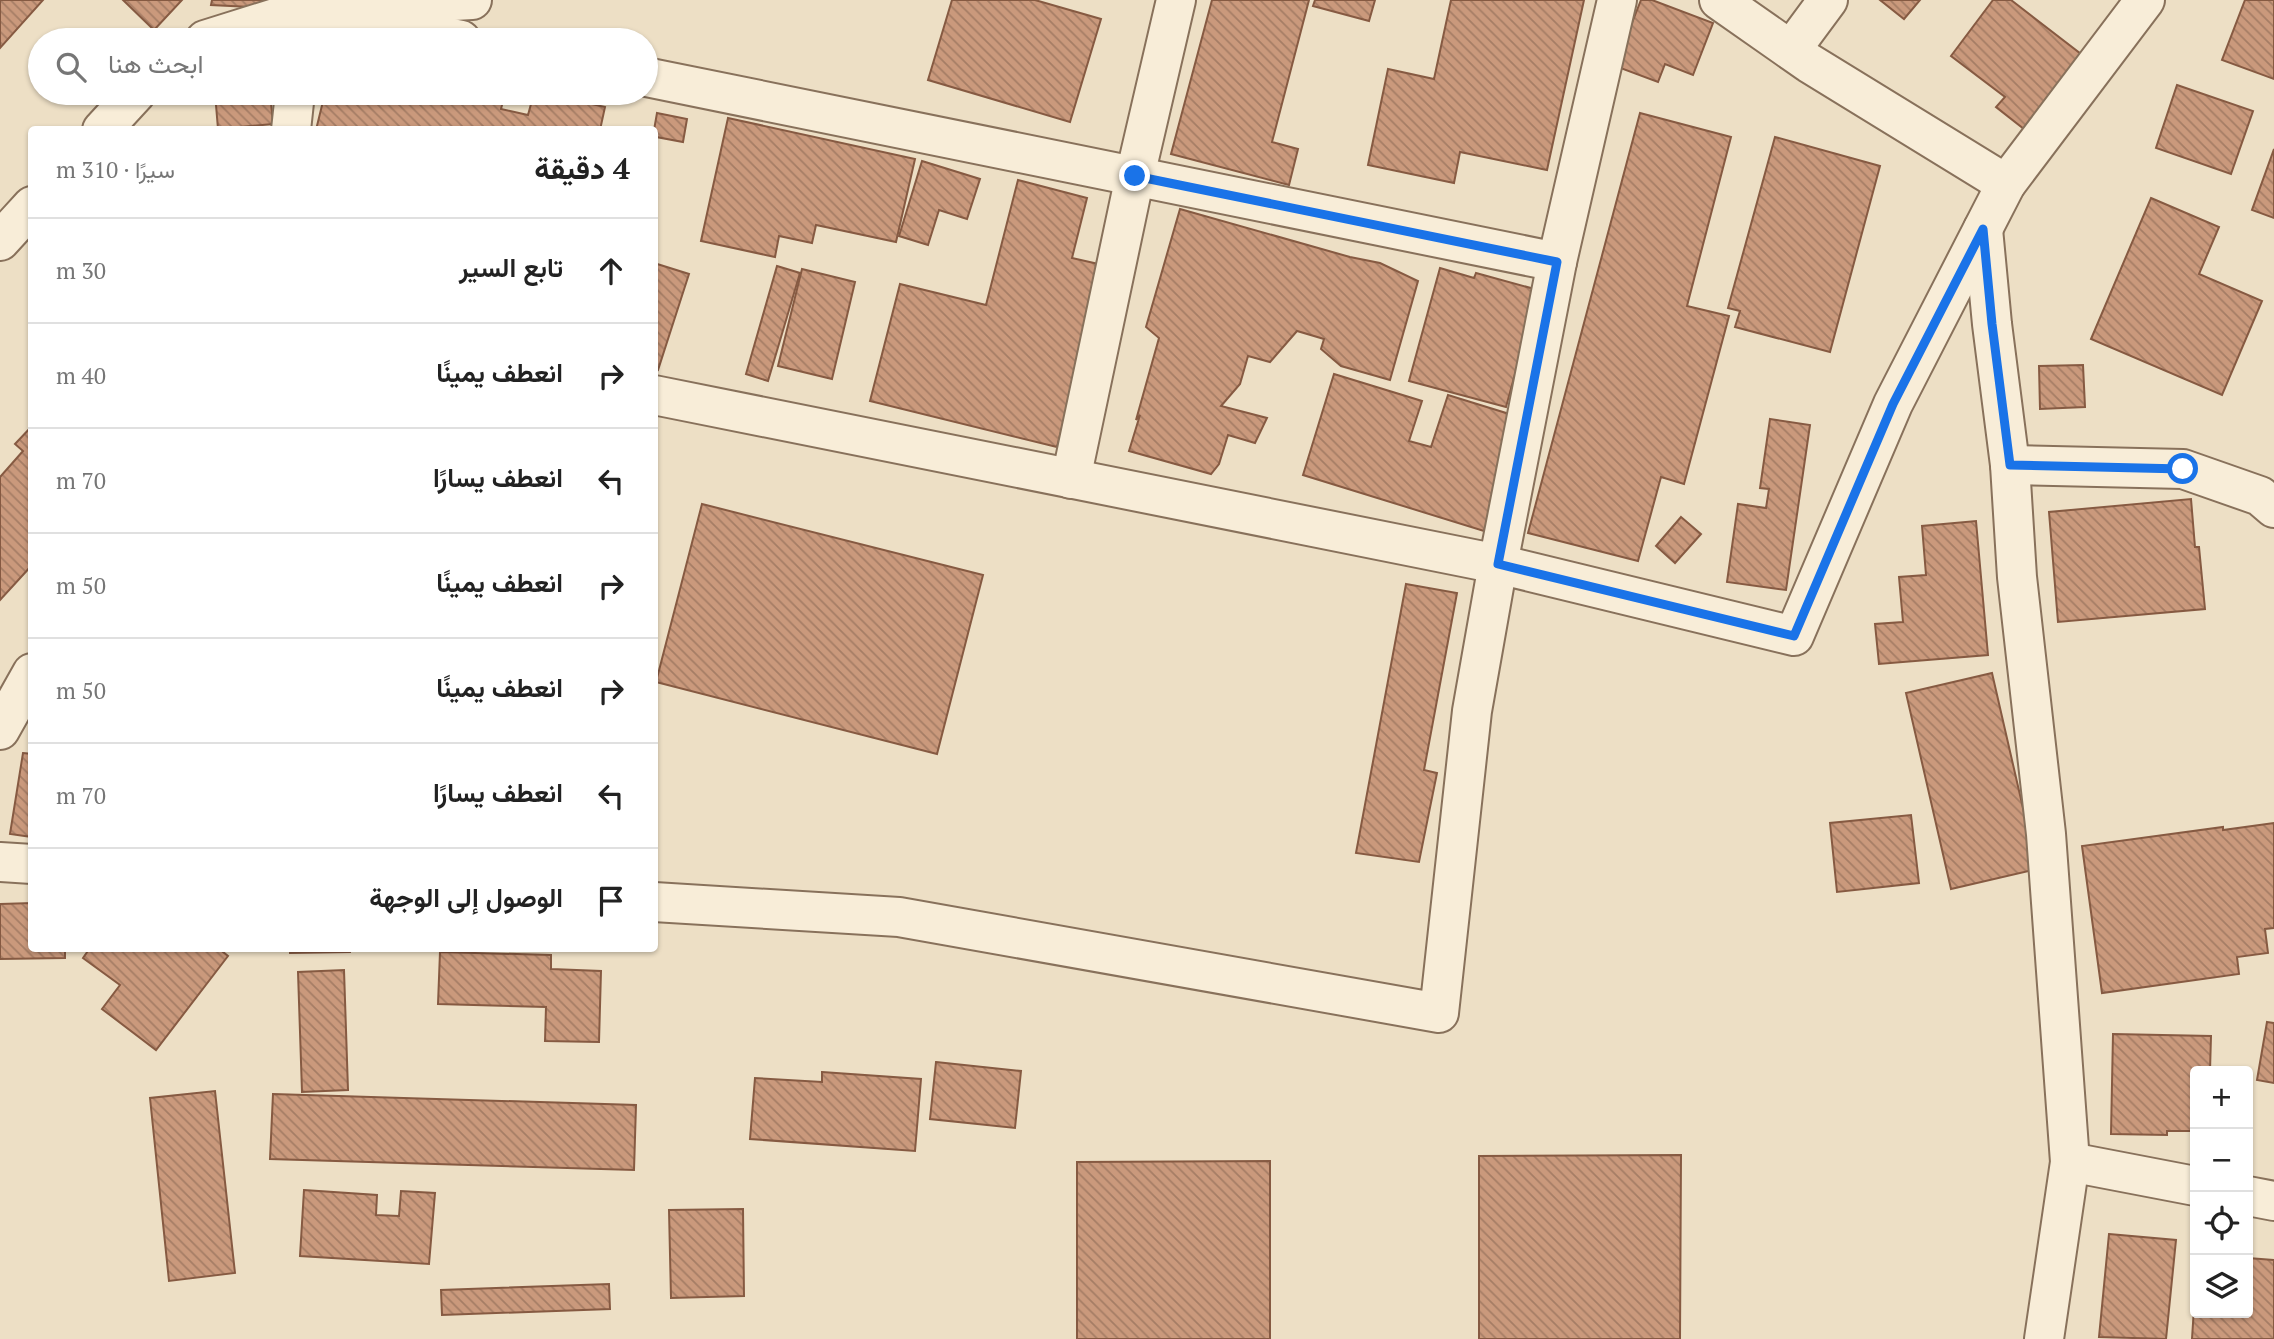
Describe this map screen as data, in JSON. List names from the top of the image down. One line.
{"page":{"search":"ابحث هنا","heading":["4 دقيقة","سيرًا · 310 m"],"list":[["تابع السير","30 m"],["انعطف يمينًا","40 m"],["انعطف يسارًا","70 m"],["انعطف يمينًا","50 m"],["انعطف يمينًا","50 m"],["انعطف يسارًا","70 m"],"الوصول إلى الوجهة"],"map_buttons":["+","−"]}}
